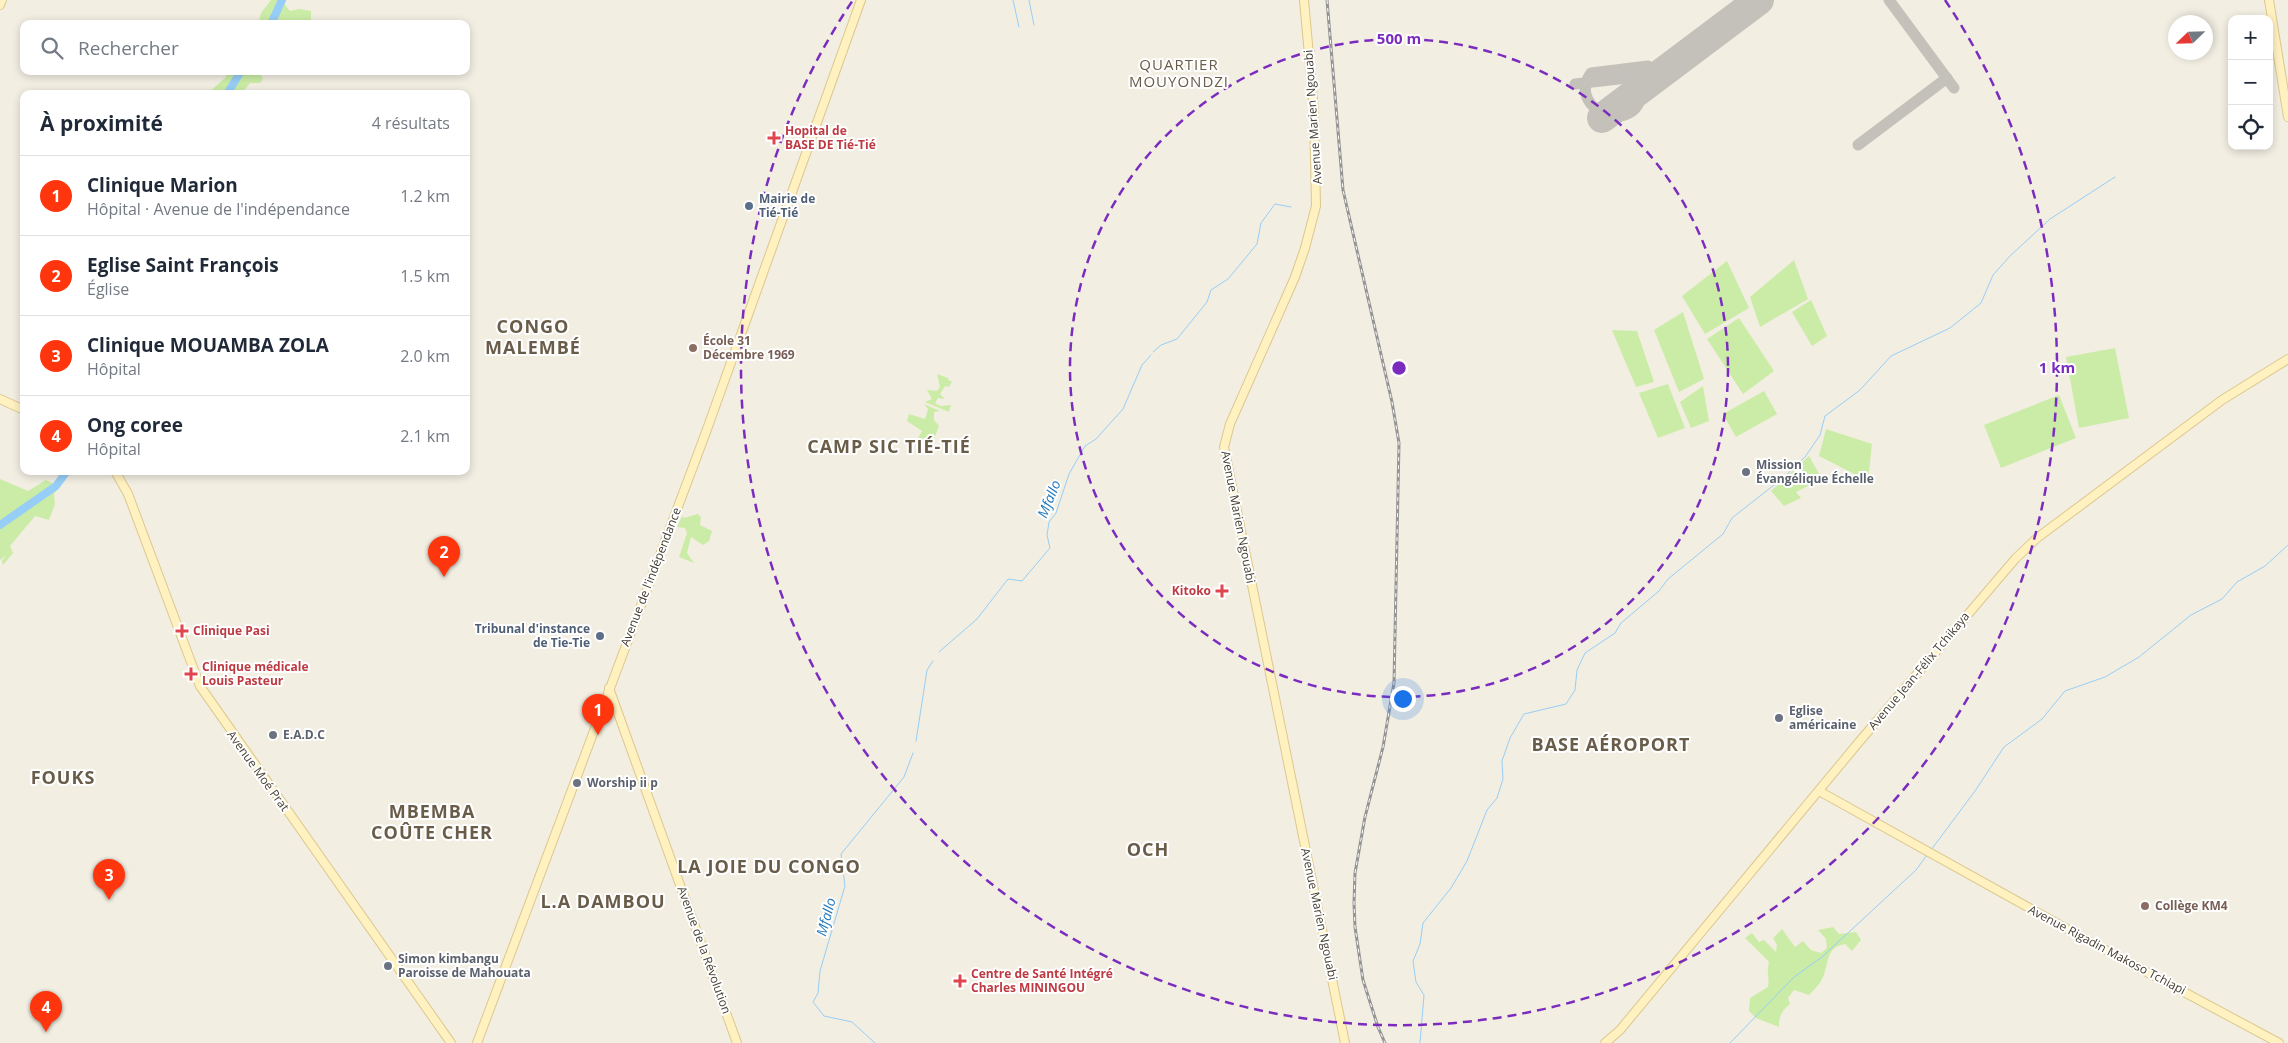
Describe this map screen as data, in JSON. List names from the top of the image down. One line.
{"streets":{"street":["Avenue Marien Ngouabi","Avenue de l'indépendance","Avenue Jean-Félix Tchikaya","Avenue Moé Prat","Avenue de la Révolution","Avenue Rigadin Makoso Tchiapi"]},"crossings":[["Avenue de l'indépendance","Avenue de la Révolution"],["Avenue Jean-Félix Tchikaya","Avenue Rigadin Makoso Tchiapi"]],"districts":["QUARTIER MOUYONDZI","CONGO MALEMBÉ","CAMP SIC TIÉ-TIÉ","BASE AÉROPORT","FOUKS","MBEMBA COÛTE CHER","OCH","LA JOIE DU CONGO","L.A DAMBOU"],"water":["Mfallo"],"places":{"health":["Hopital de BASE DE Tié-Tié","Kitoko","Clinique Pasi","Clinique médicale Louis Pasteur","Centre de Santé Intégré Charles MININGOU"],"other":["Mairie de Tié-Tié","École 31 Décembre 1969","Mission Évangélique Échelle","Tribunal d'instance de Tie-Tie","Eglise américaine","E.A.D.C","Worship ii p","Collège KM4","Simon kimbangu Paroisse de Mahouata"]},"north":"bottom left","page":{"map_buttons":["+","−"],"search":"Rechercher","heading":["À proximité","4 résultats"],"list":[{"mark":"1","name":"Clinique Marion","note":"Hôpital · Avenue de l'indépendance","value":"1.2 km"},{"mark":"2","name":"Eglise Saint François","note":"Église","value":"1.5 km"},{"mark":"3","name":"Clinique MOUAMBA ZOLA","note":"Hôpital","value":"2.0 km"},{"mark":"4","name":"Ong coree","note":"Hôpital","value":"2.1 km"}],"pins":["2","1","3","4"]},"rings":["500 m","1 km"]}
